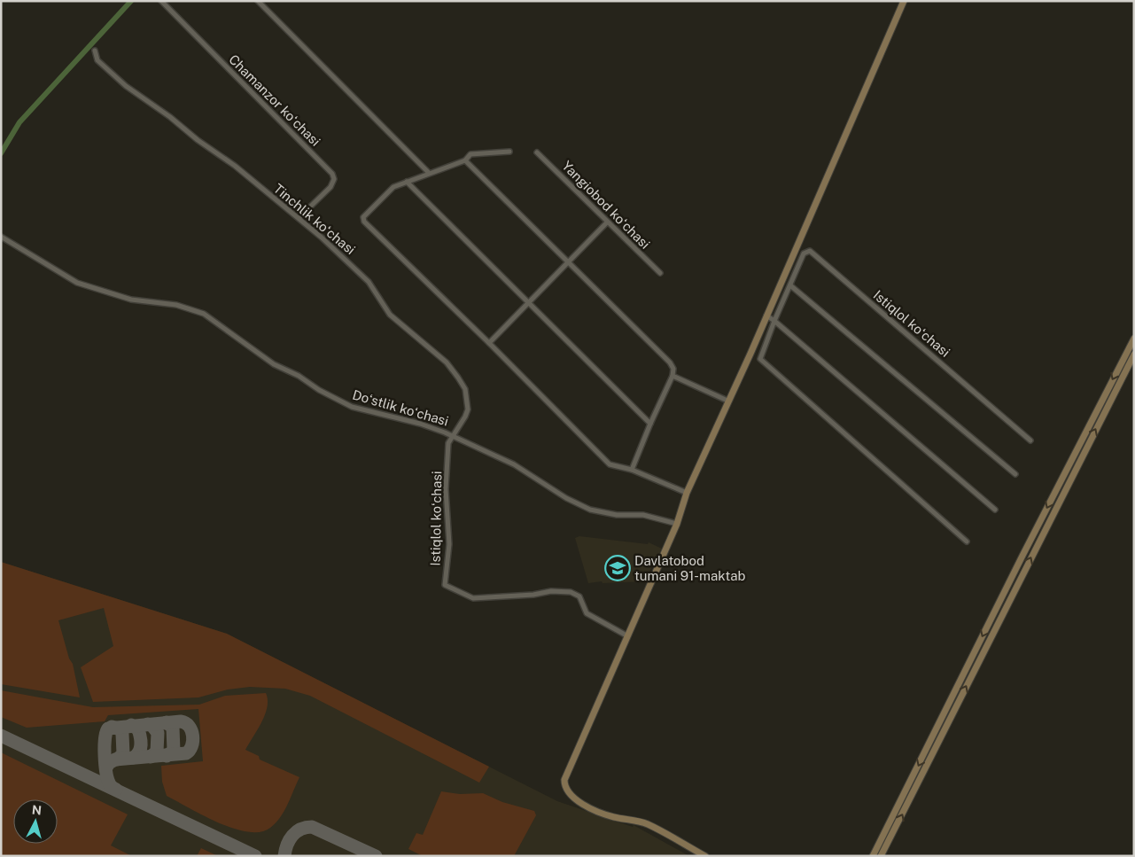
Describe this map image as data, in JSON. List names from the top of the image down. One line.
{"streets":{"street":["Chamanzor koʻchasi","Yangiobod koʻchasi","Tinchlik koʻchasi","Istiqlol koʻchasi","Doʻstlik koʻchasi"]},"crossings":[["Chamanzor koʻchasi","Tinchlik koʻchasi"],["Tinchlik koʻchasi","Istiqlol koʻchasi"],["Tinchlik koʻchasi","Doʻstlik koʻchasi"],["Istiqlol koʻchasi","Doʻstlik koʻchasi"]],"places":{"school or university":["Davlatobod tumani 91-maktab"]},"north":"top"}
